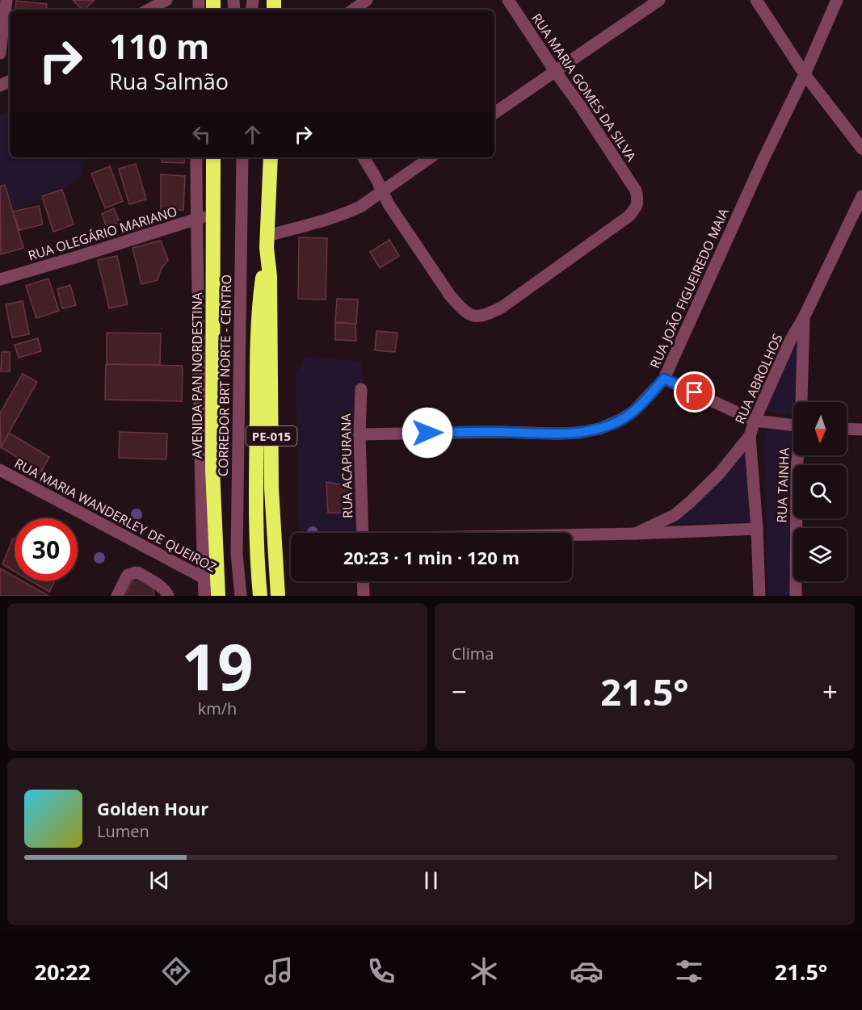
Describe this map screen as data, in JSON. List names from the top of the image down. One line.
{"streets":{"highway":["AVENIDA PAN NORDESTINA","PE-015"],"street":["RUA MARIA GOMES DA SILVA","RUA OLEGÁRIO MARIANO","RUA JOÃO FIGUEIREDO MAIA","CORREDOR BRT NORTE - CENTRO","RUA ABROLHOS","RUA ACAPURANA","RUA TAINHA","RUA MARIA WANDERLEY DE QUEIROZ"]},"crossings":[["RUA OLEGÁRIO MARIANO","AVENIDA PAN NORDESTINA"],["RUA JOÃO FIGUEIREDO MAIA","RUA ACAPURANA"],["AVENIDA PAN NORDESTINA","RUA MARIA WANDERLEY DE QUEIROZ"],["RUA ABROLHOS","RUA TAINHA"]],"north":"bottom","page":{"turn":["110 m","Rua Salmão"],"limit":"30","trip":"20:23 · 1 min · 120 m","tile":[["19","km/h"],"Clima"],"heat":["−","21.5°","+"],"song":["Golden Hour","Lumen"],"tabs":["20:22","21.5°"]}}
